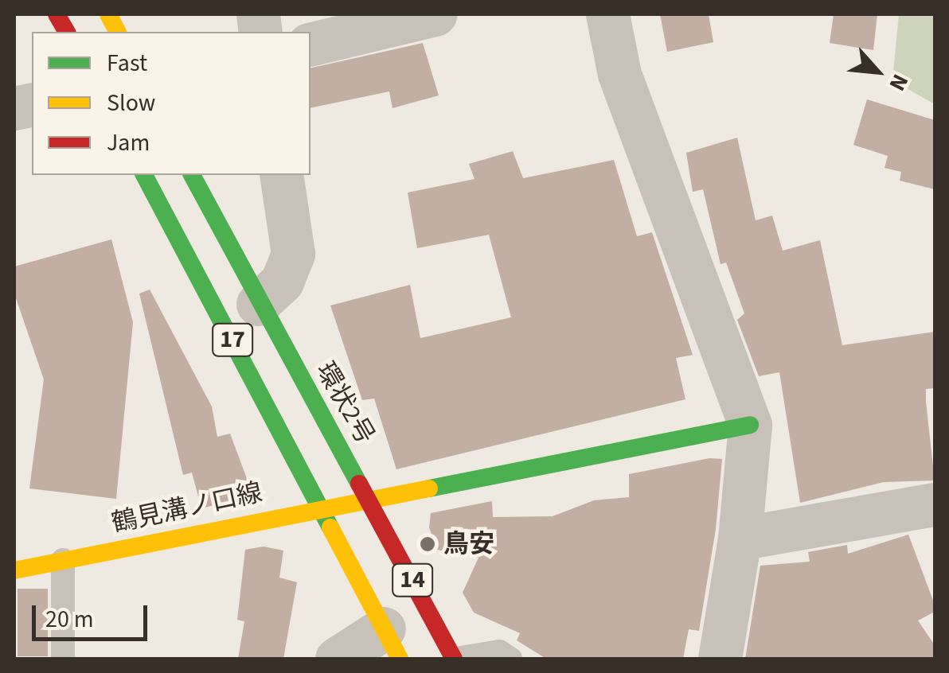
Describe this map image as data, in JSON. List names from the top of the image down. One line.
{"streets":{"main road":["17","環状2号","鶴見溝ノ口線","14"]},"crossings":[["17","鶴見溝ノ口線"],["17","14"],["環状2号","鶴見溝ノ口線"],["鶴見溝ノ口線","14"]],"places":["鳥安"],"legend":["Fast","Slow","Jam"],"scale_bar":"20 m","north":"bottom right"}
